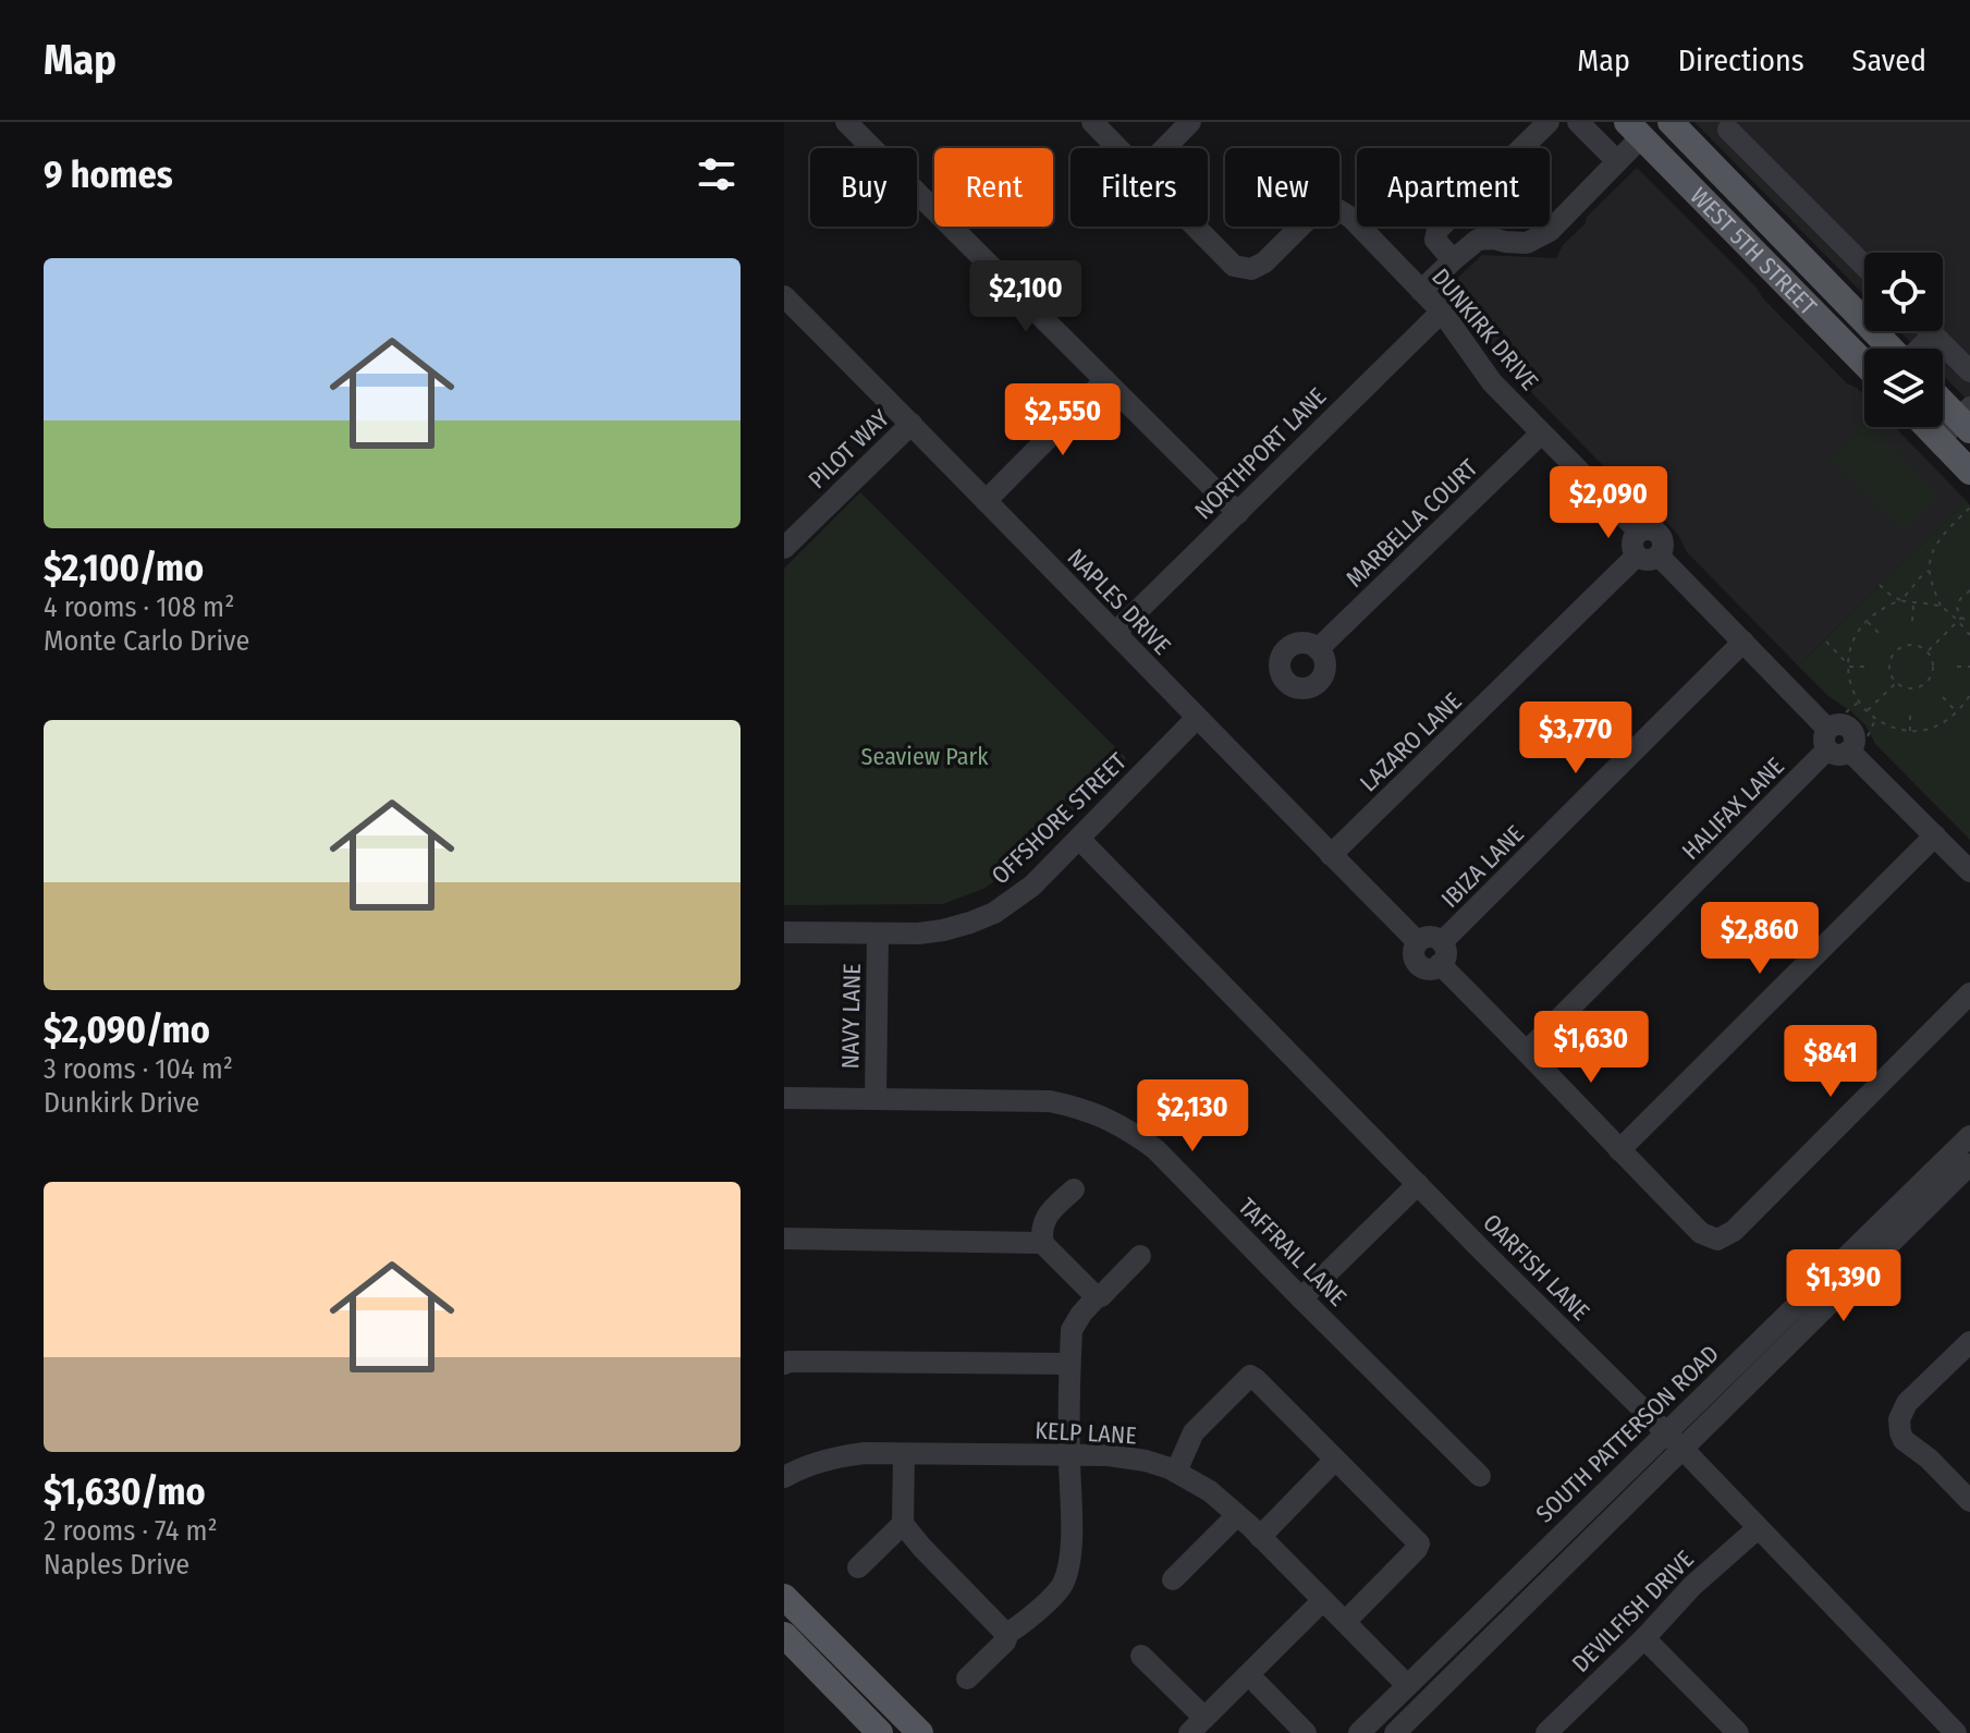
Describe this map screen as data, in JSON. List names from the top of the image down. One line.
{"streets":{"main road":["WEST 5TH STREET"],"street":["DUNKIRK DRIVE","PILOT WAY","NORTHPORT LANE","MARBELLA COURT","NAPLES DRIVE","LAZARO LANE","HALIFAX LANE","OFFSHORE STREET","IBIZA LANE","NAVY LANE","TAFFRAIL LANE","OARFISH LANE","KELP LANE","SOUTH PATTERSON ROAD","DEVILFISH DRIVE"]},"crossings":[["DUNKIRK DRIVE","NORTHPORT LANE"],["DUNKIRK DRIVE","MARBELLA COURT"],["DUNKIRK DRIVE","LAZARO LANE"],["PILOT WAY","NAPLES DRIVE"],["NORTHPORT LANE","NAPLES DRIVE"],["NAPLES DRIVE","LAZARO LANE"],["NAPLES DRIVE","OFFSHORE STREET"],["NAPLES DRIVE","IBIZA LANE"],["OFFSHORE STREET","NAVY LANE"],["OFFSHORE STREET","OARFISH LANE"],["NAVY LANE","TAFFRAIL LANE"],["OARFISH LANE","SOUTH PATTERSON ROAD"],["OARFISH LANE","DEVILFISH DRIVE"],["KELP LANE","SOUTH PATTERSON ROAD"]],"parks":["Seaview Park"],"page":{"header":"Map","nav":["Map","Directions","Saved"],"heading":"9 homes","chip":["Buy","Rent","Filters","New","Apartment"],"list":[{"name":"$2,100/mo","note":"4 rooms · 108 m² · Monte Carlo Drive"},{"name":"$2,090/mo","note":"3 rooms · 104 m² · Dunkirk Drive"},{"name":"$1,630/mo","note":"2 rooms · 74 m² · Naples Drive"}],"price":["$2,100","$2,550","$2,090","$3,770","$2,860","$1,630","$841","$2,130","$1,390"]}}
